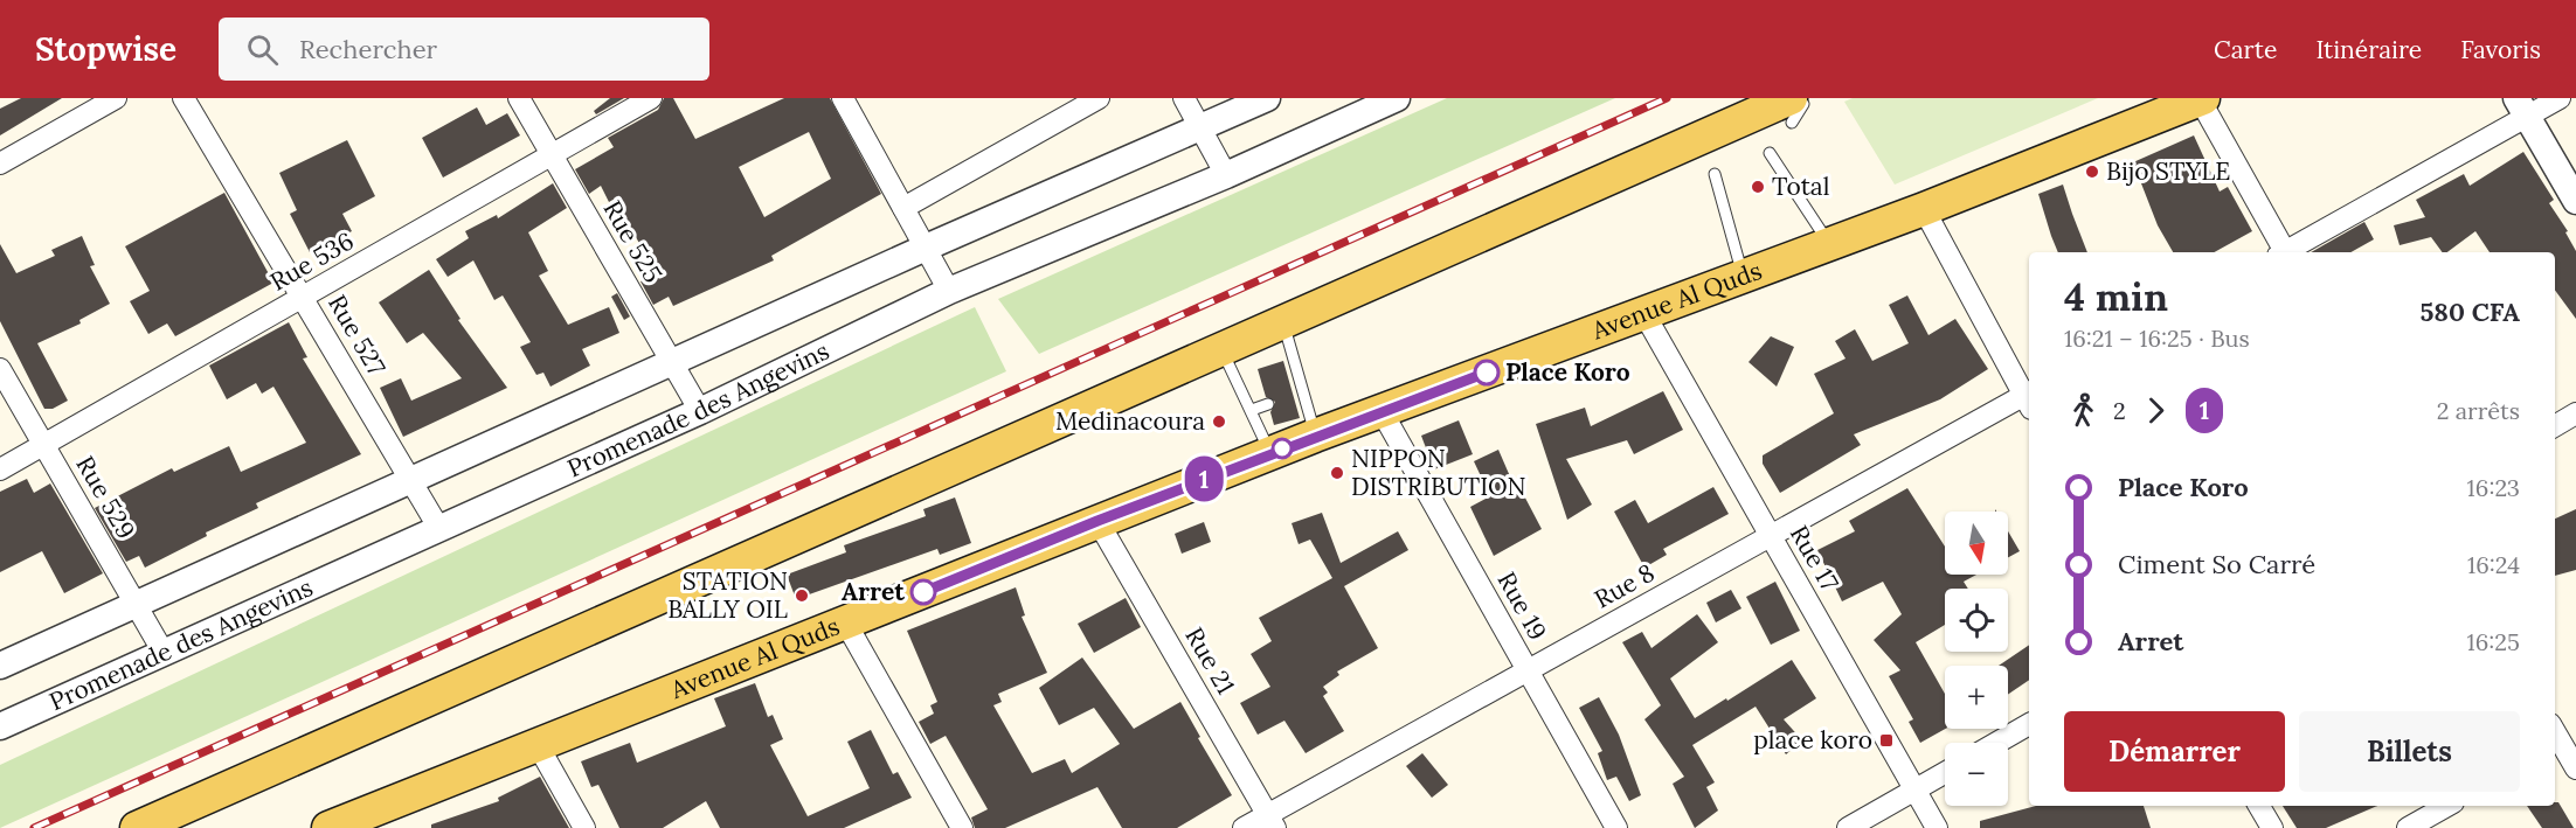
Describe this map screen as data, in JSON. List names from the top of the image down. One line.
{"streets":{"main road":["Avenue Al Quds"],"street":["Rue 525","Rue 536","Rue 527","Promenade des Angevins","Rue 529","Rue 17","Rue 8","Rue 19","Rue 21"]},"crossings":[["Rue 525","Rue 536"],["Rue 525","Promenade des Angevins"],["Rue 536","Rue 527"],["Rue 536","Rue 529"],["Avenue Al Quds","Rue 17"],["Avenue Al Quds","Rue 19"],["Avenue Al Quds","Rue 21"],["Rue 527","Promenade des Angevins"],["Promenade des Angevins","Rue 529"],["Rue 17","Rue 8"],["Rue 8","Rue 19"],["Rue 8","Rue 21"]],"places":{"other":["Bijo STYLE","Total","Place Koro","Medinacoura","NIPPON DISTRIBUTION","Arret","STATION BALLY OIL"],"transit":["place koro"]},"lines":["bus line 1"],"north":"bottom","page":{"header":"Stopwise","search":"Rechercher","nav":["Carte","Itinéraire","Favoris"],"on_map":"1","heading":["4 min","16:21 – 16:25 · Bus","580 CFA"],"legs":["2","1","2 arrêts"],"list":[{"name":"Place Koro","value":"16:23"},{"name":"Ciment So Carré","value":"16:24"},{"name":"Arret","value":"16:25"}],"map_buttons":["+","−"],"buttons":["Démarrer","Billets"]}}
